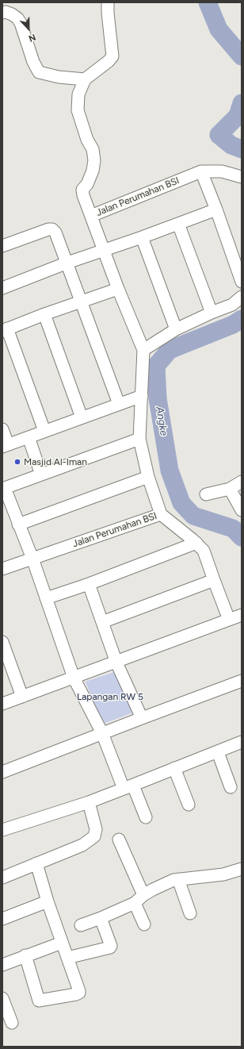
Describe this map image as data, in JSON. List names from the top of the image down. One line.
{"streets":{"street":["Jalan Perumahan BSI"]},"water":["Angke"],"parks":["Lapangan RW 5"],"places":["Masjid Al-Iman"],"north":"bottom"}
